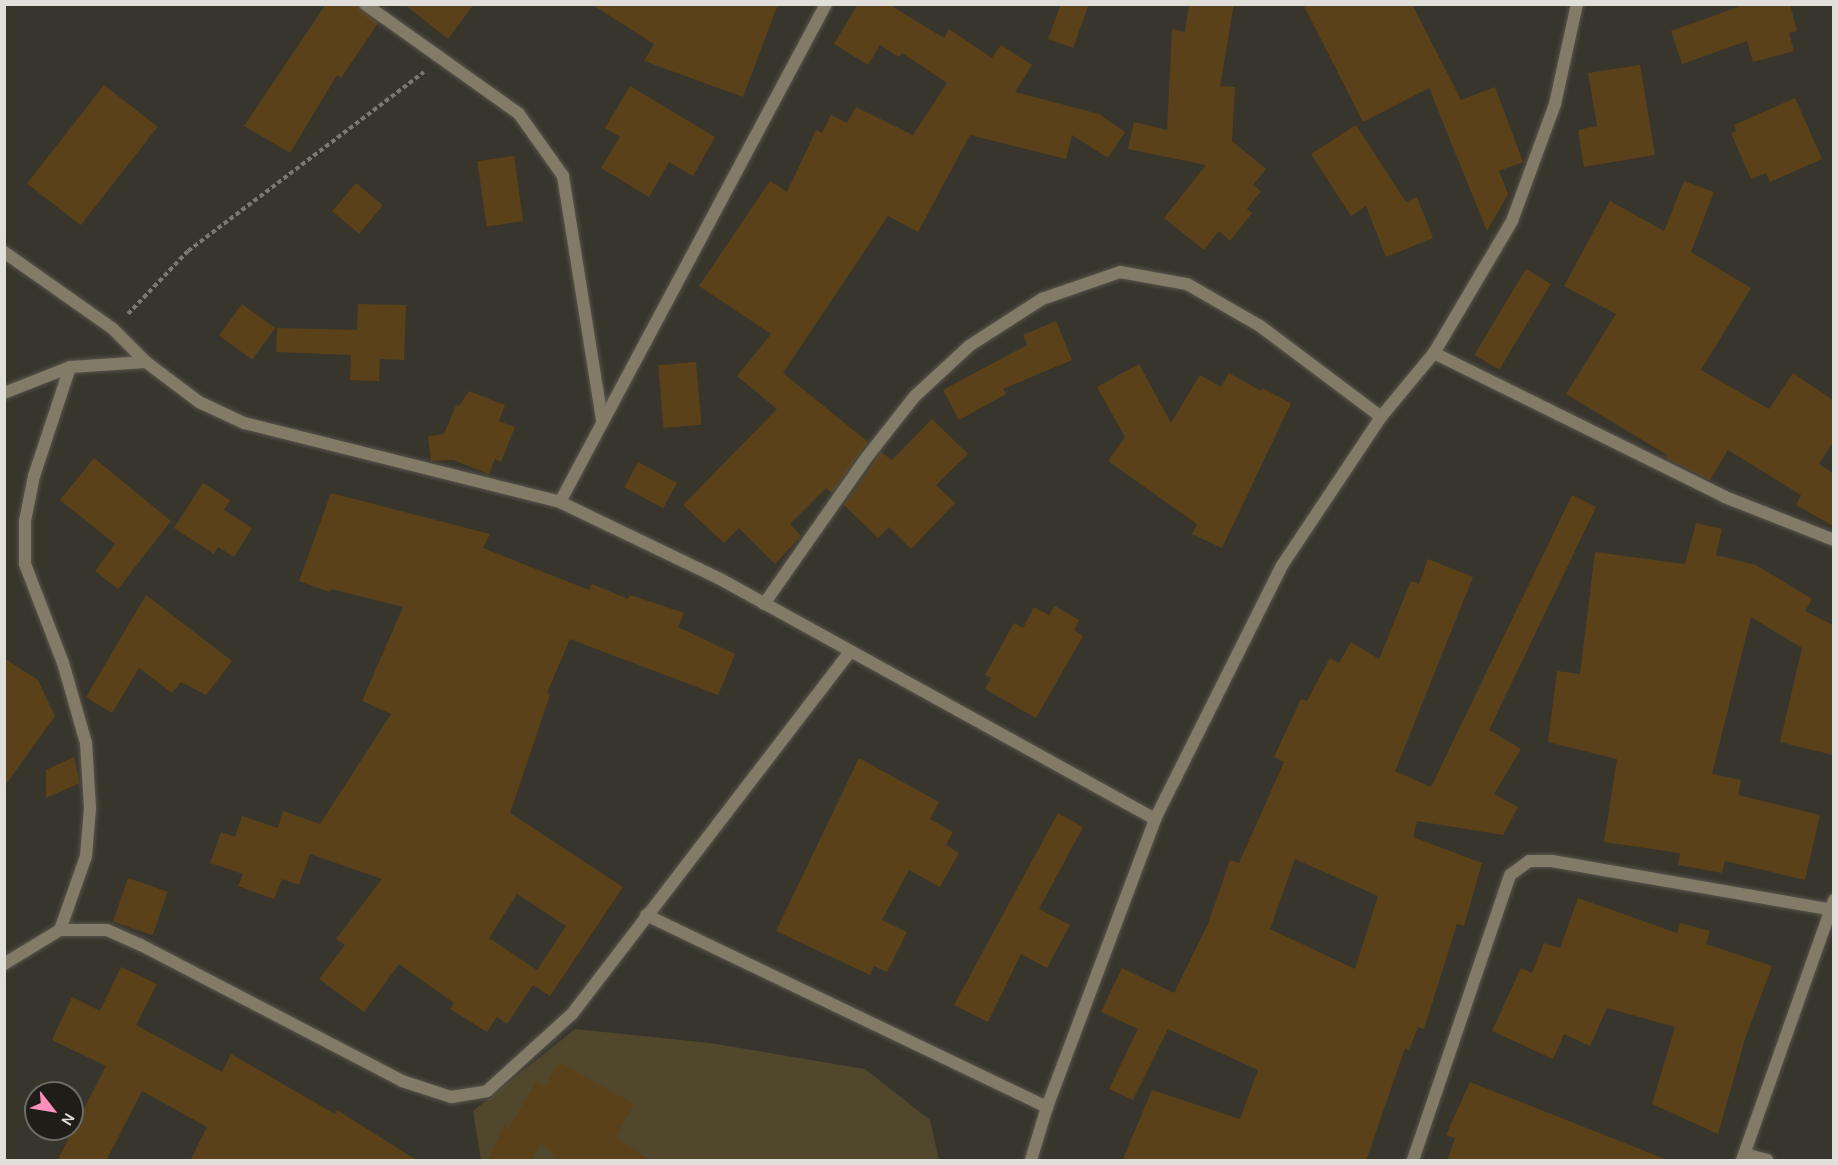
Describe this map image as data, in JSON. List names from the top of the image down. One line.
{"north":"bottom right"}
